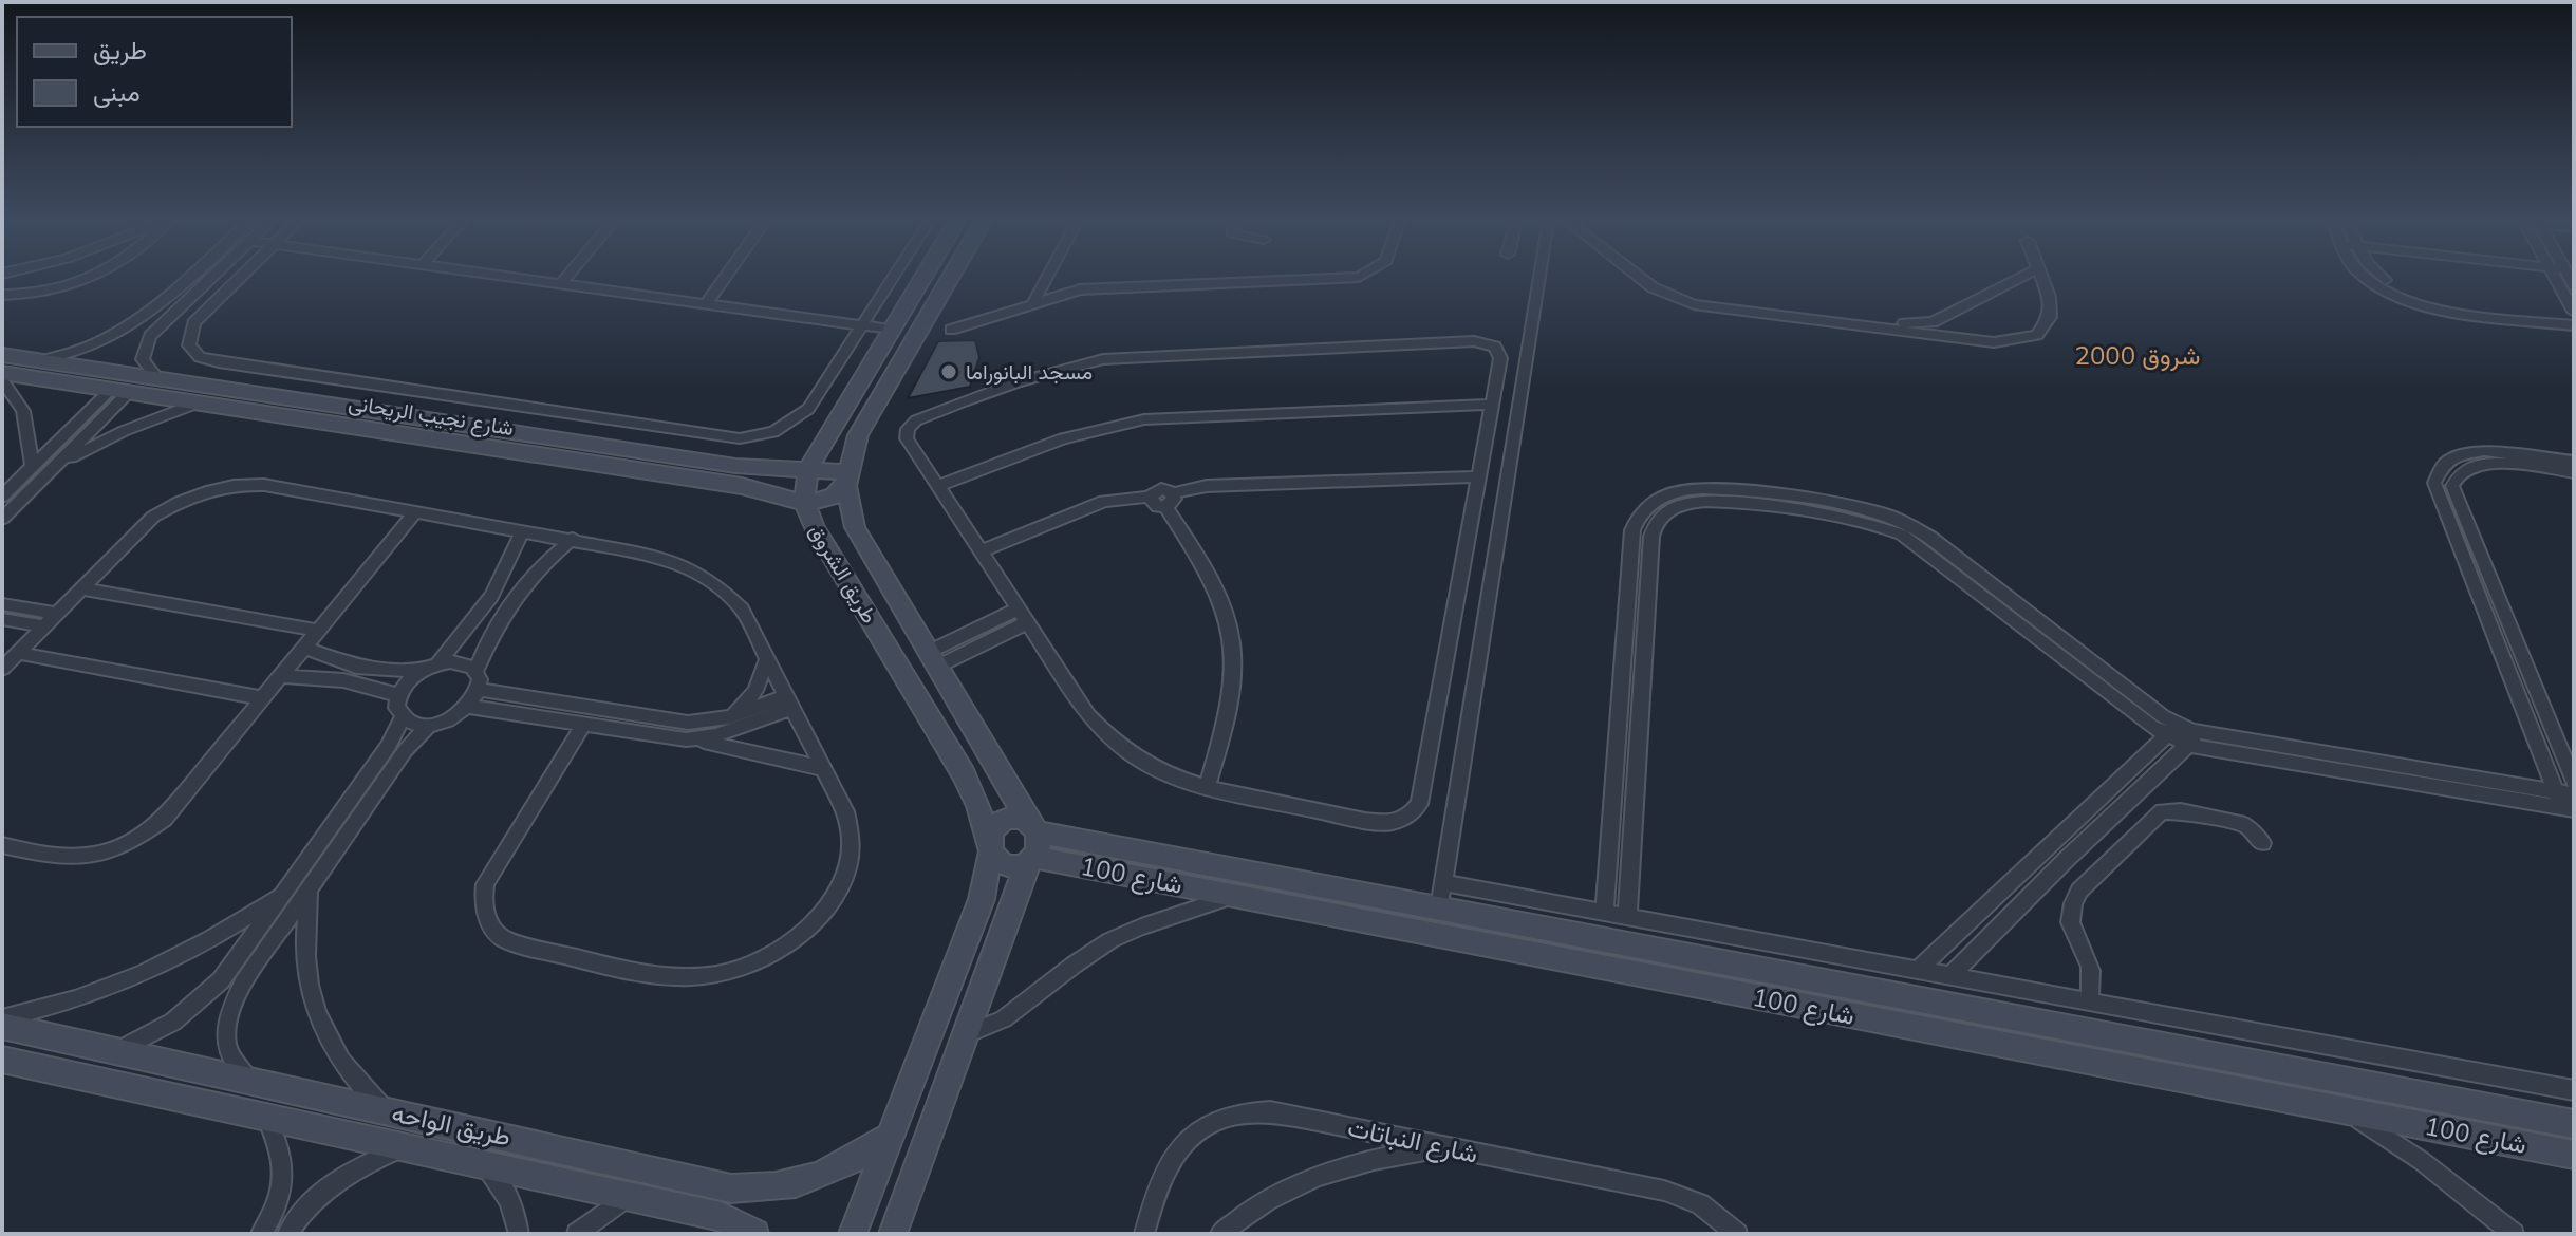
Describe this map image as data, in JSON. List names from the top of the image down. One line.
{"streets":{"street":["شارع نجيب الريحانى","طريق الشروق","شارع 100","طريق الواحه","شارع النباتات"]},"crossings":[["شارع نجيب الريحانى","طريق الشروق"],["طريق الشروق","شارع 100"],["طريق الشروق","طريق الواحه"]],"districts":["شروق 2000"],"places":["مسجد البانوراما"],"legend":["طريق","مبنى"]}
